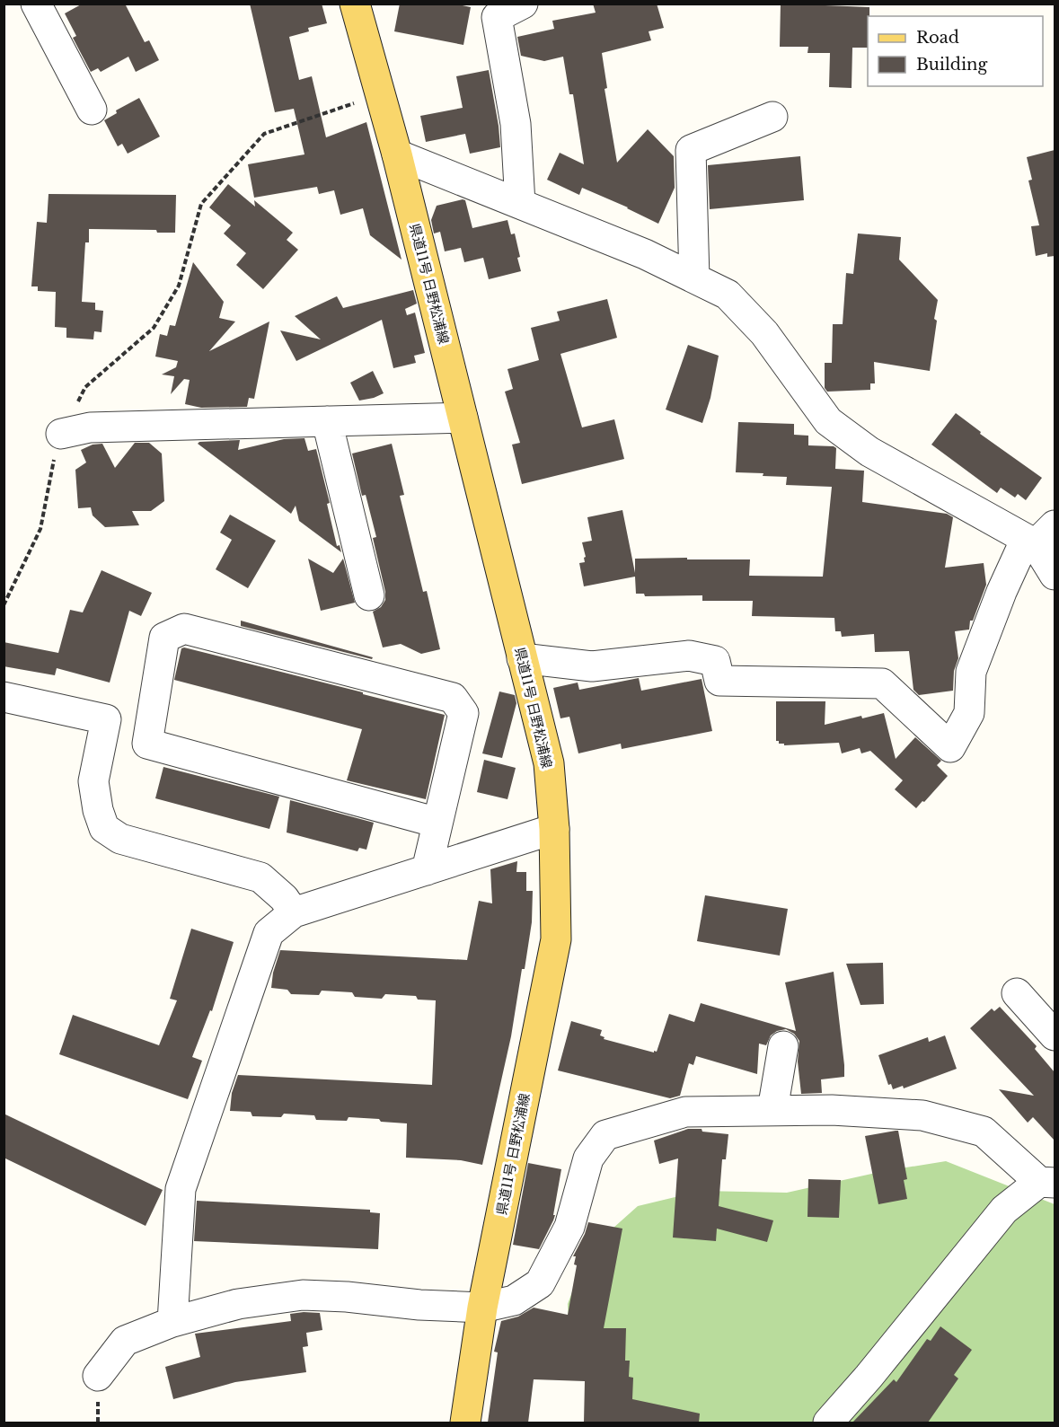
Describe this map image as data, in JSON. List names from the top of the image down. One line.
{"streets":{"main road":["県道11号 日野松浦線"]},"legend":["Road","Building"]}
